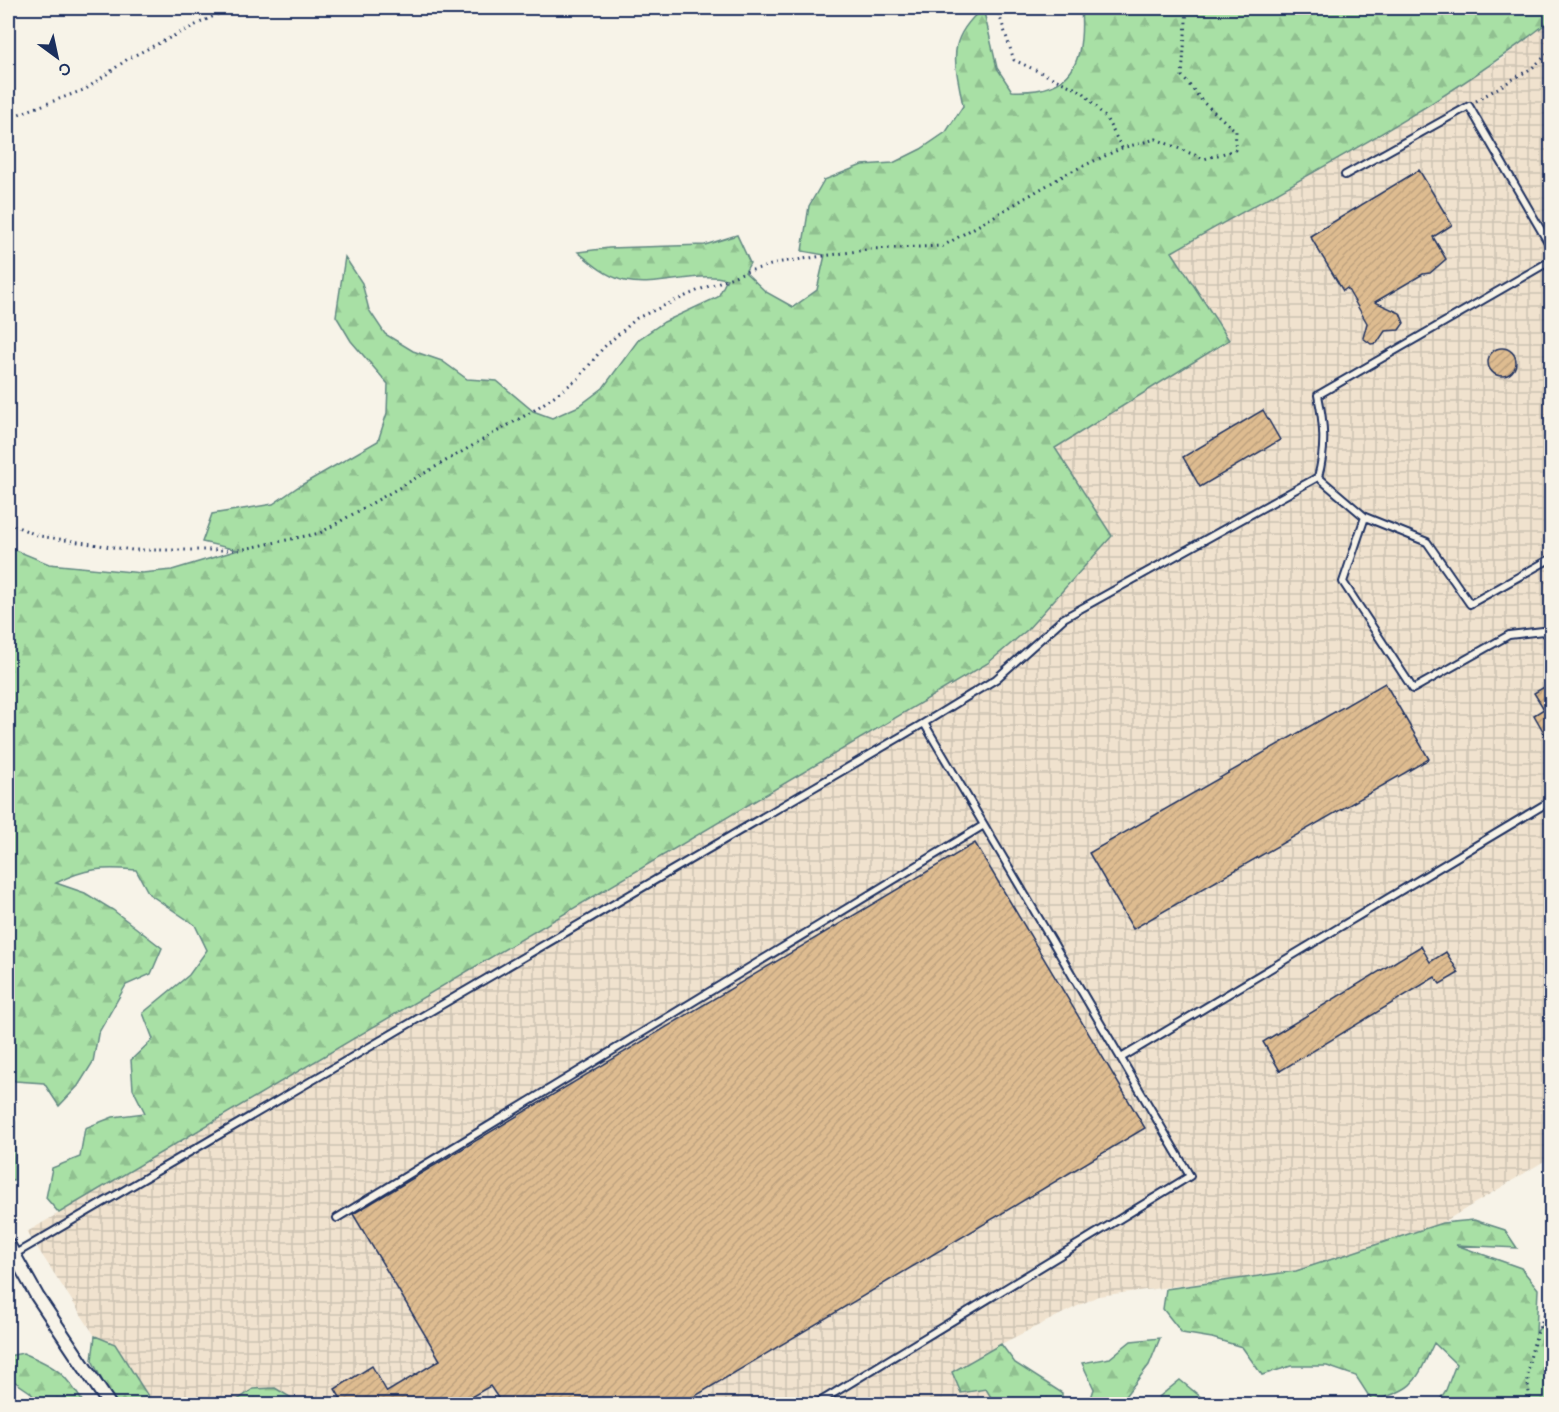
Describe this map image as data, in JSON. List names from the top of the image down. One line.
{"north":"bottom right"}
